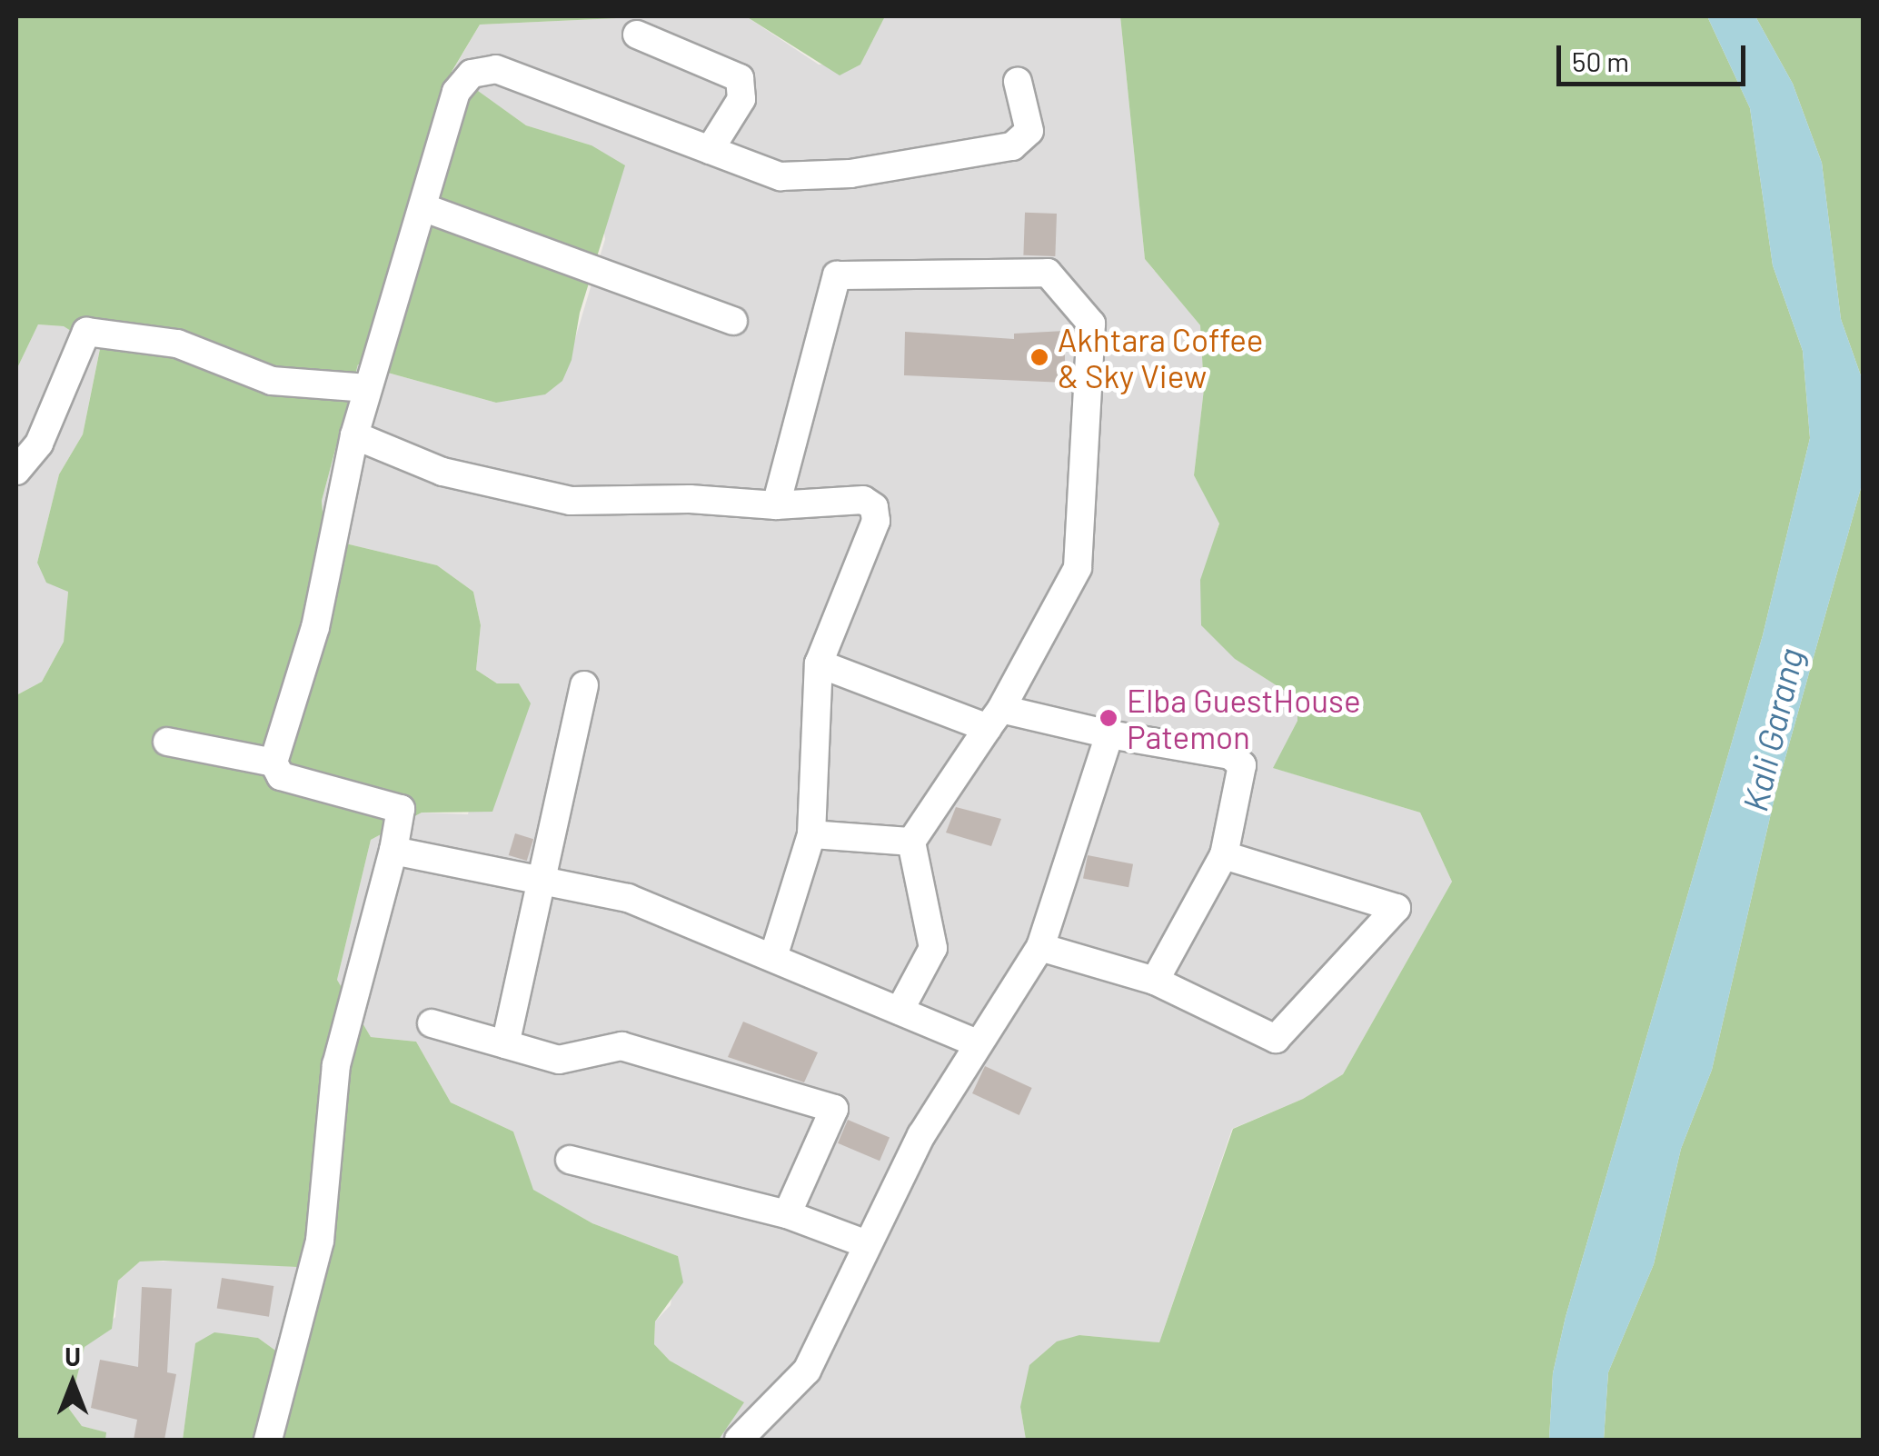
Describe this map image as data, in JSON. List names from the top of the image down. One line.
{"water":["Kali Garang"],"places":["Akhtara Coffee & Sky View","Elba GuestHouse Patemon"],"scale_bar":"50 m","north":"top"}
